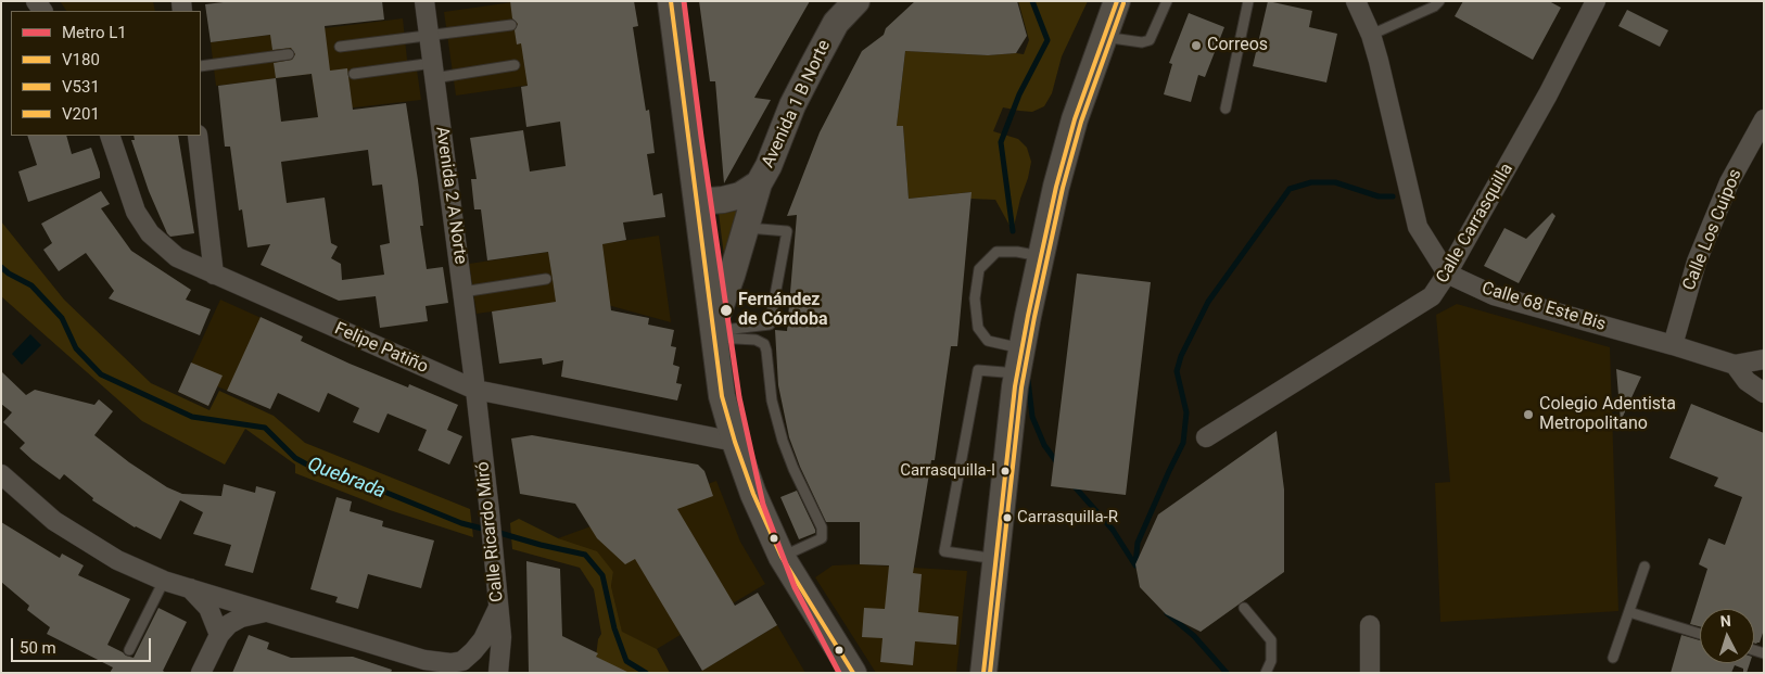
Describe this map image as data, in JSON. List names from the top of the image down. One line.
{"streets":{"main road":["Avenida 1 B Norte"],"street":["Avenida 2 A Norte","Calle Carrasquilla","Calle Los Cuipos","Calle 68 Este Bis","Felipe Patiño","Calle Ricardo Miró"]},"crossings":[["Avenida 2 A Norte","Felipe Patiño"],["Avenida 2 A Norte","Calle Ricardo Miró"],["Calle Carrasquilla","Calle 68 Este Bis"],["Calle Los Cuipos","Calle 68 Este Bis"],["Felipe Patiño","Calle Ricardo Miró"]],"water":["Quebrada"],"places":["Correos","Fernández de Córdoba","Colegio Adentista Metropolitano","Carrasquilla-I","Carrasquilla-R"],"lines":["metro line L1","transit line V180","transit line V531","transit line V201"],"legend":["Metro L1","V180","V531","V201"],"scale_bar":"50 m","north":"top"}
